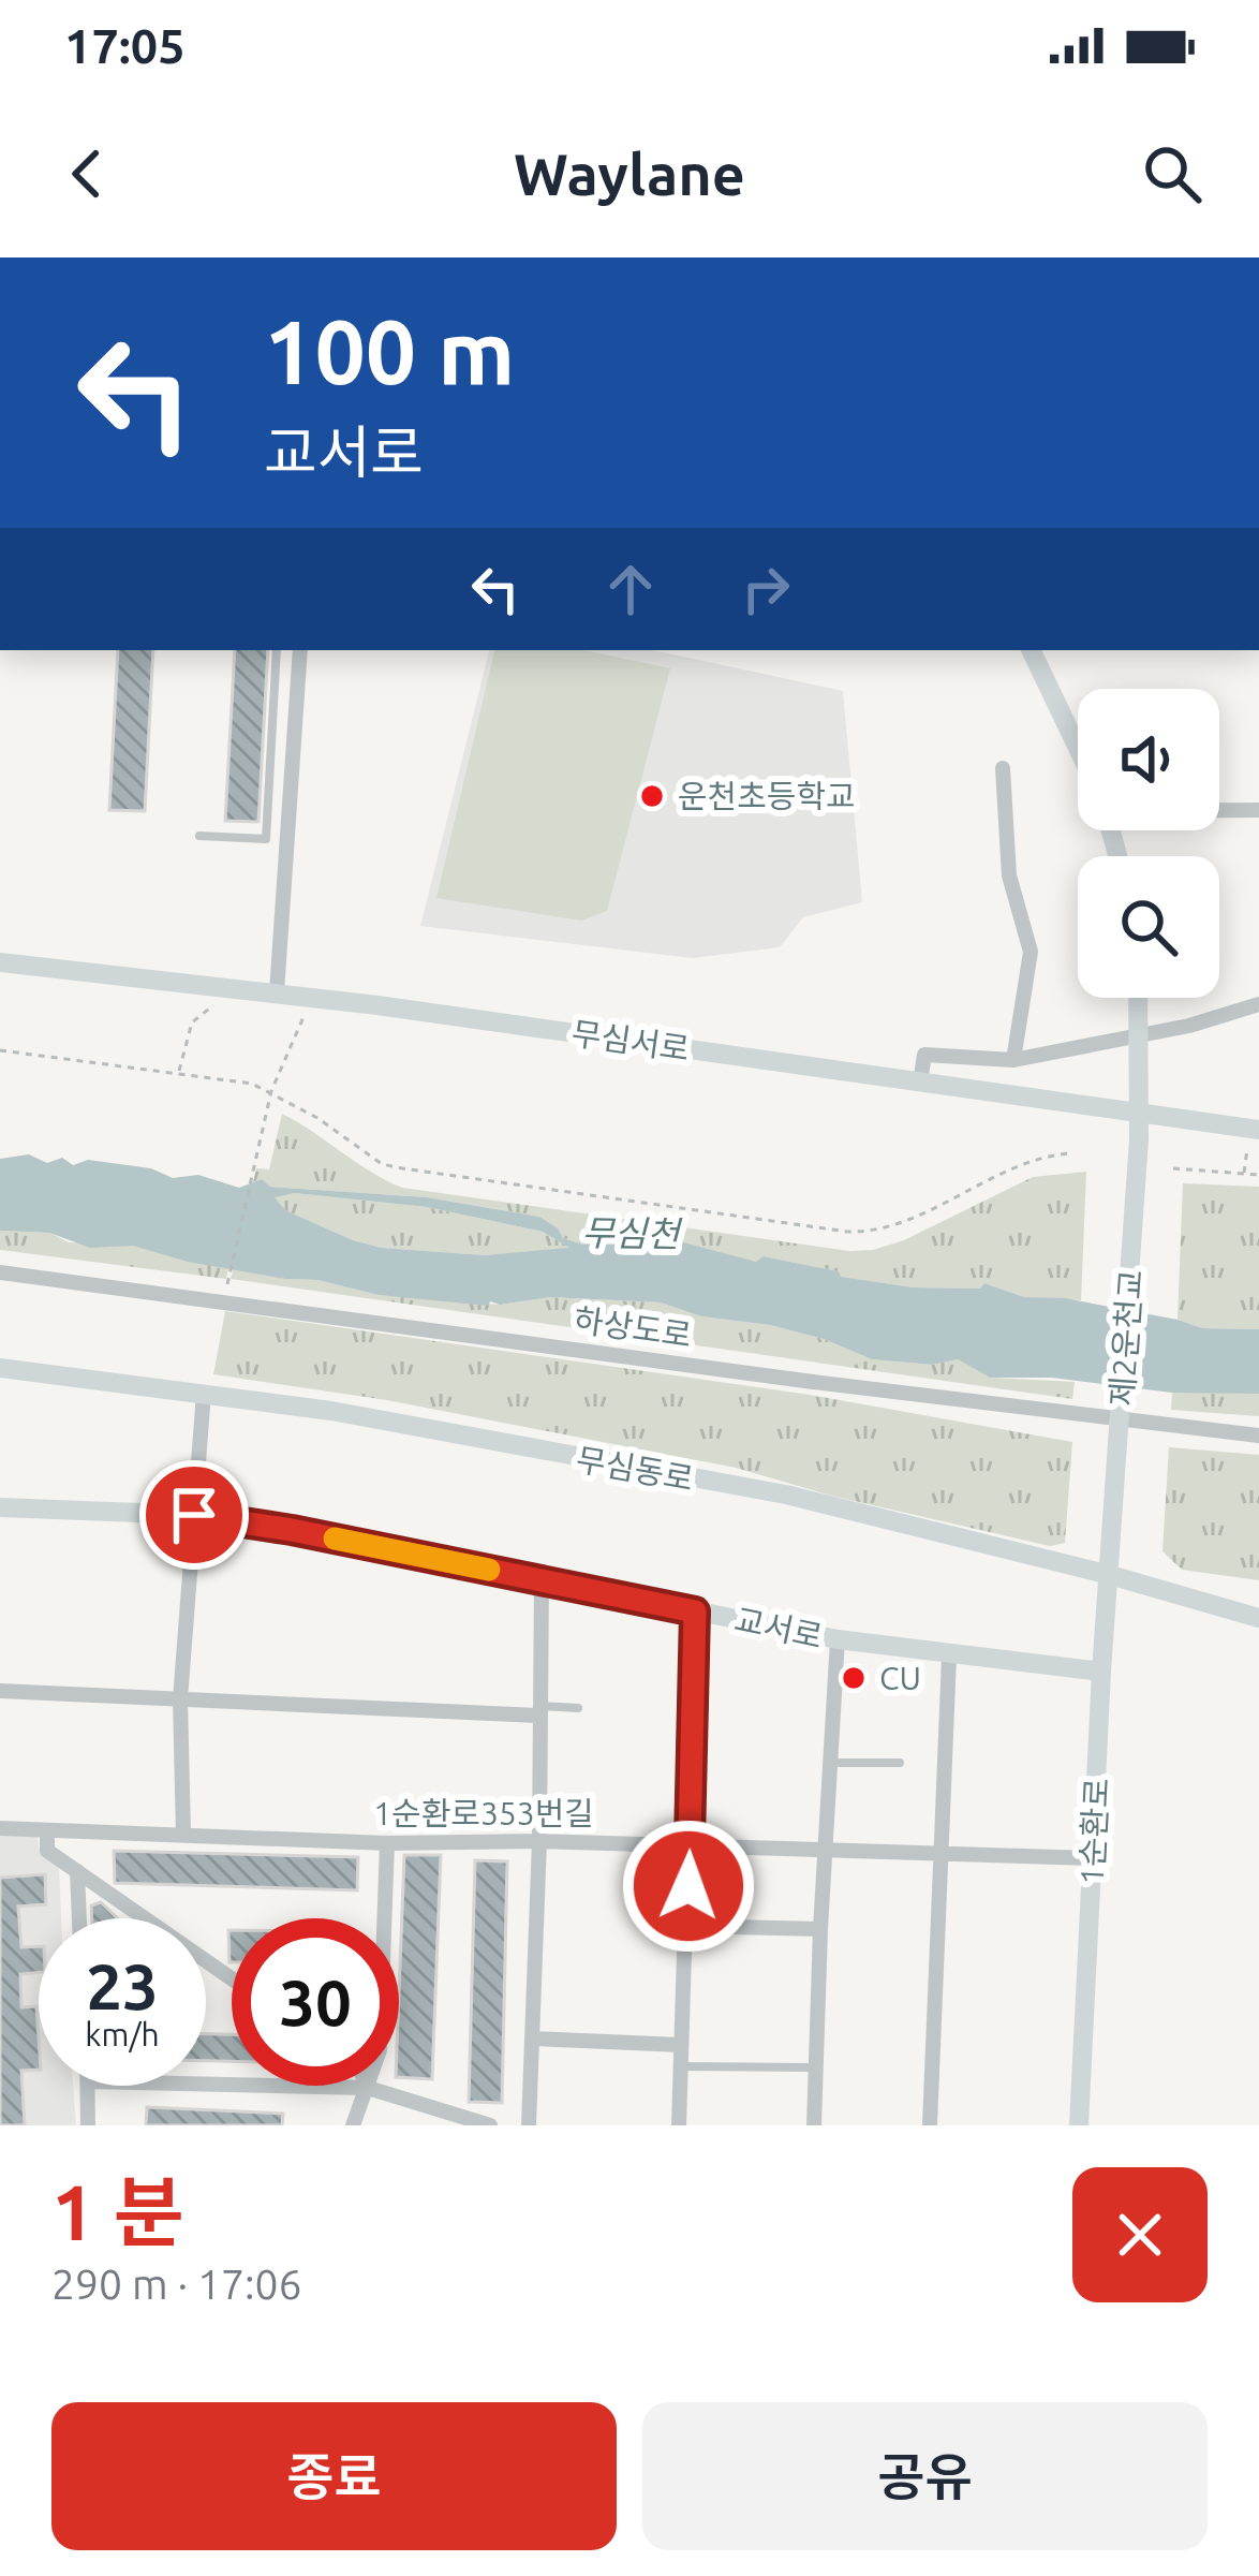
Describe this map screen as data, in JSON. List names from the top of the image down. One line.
{"streets":{"main road":["무심서로","제2운천교","무심동로","교서로","1순환로"],"street":["하상도로","1순환로353번길"]},"crossings":[["무심서로","제2운천교"],["제2운천교","1순환로"],["무심동로","1순환로"],["교서로","1순환로"],["1순환로353번길","1순환로"]],"water":["무심천"],"places":["운천초등학교","CU"],"page":{"status":"17:05","header":"Waylane","turn":["100 m","교서로"],"speed":"23 km/h","limit":"30","heading":["1 분","290 m · 17:06"],"buttons":["종료","공유"]}}
